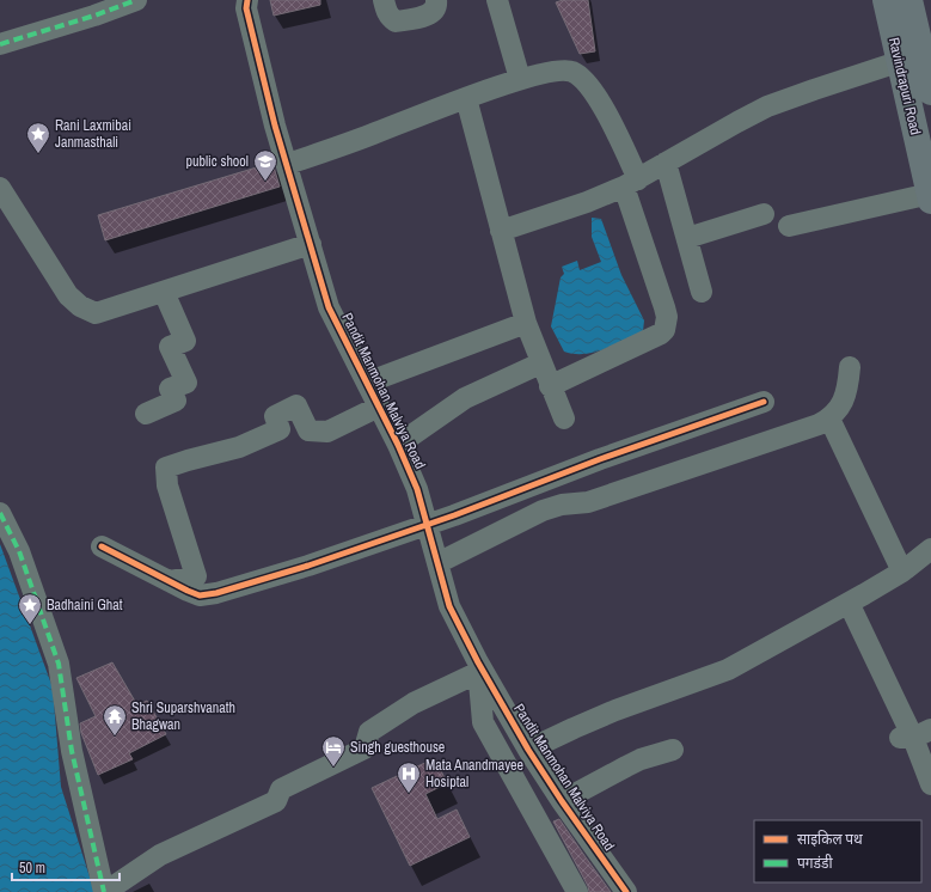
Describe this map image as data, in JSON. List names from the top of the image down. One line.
{"streets":{"main road":["Ravindrapuri Road"],"street":["Pandit Manmohan Malviya Road"]},"places":{"place":["Rani Laxmibai Janmasthali","Badhaini Ghat"],"school or university":["public shool"],"temple":["Shri Suparshvanath Bhagwan"],"hotel":["Singh guesthouse"],"hospital":["Mata Anandmayee Hosiptal"]},"legend":["साइकिल पथ","पगडंडी"],"scale_bar":"50 m"}
